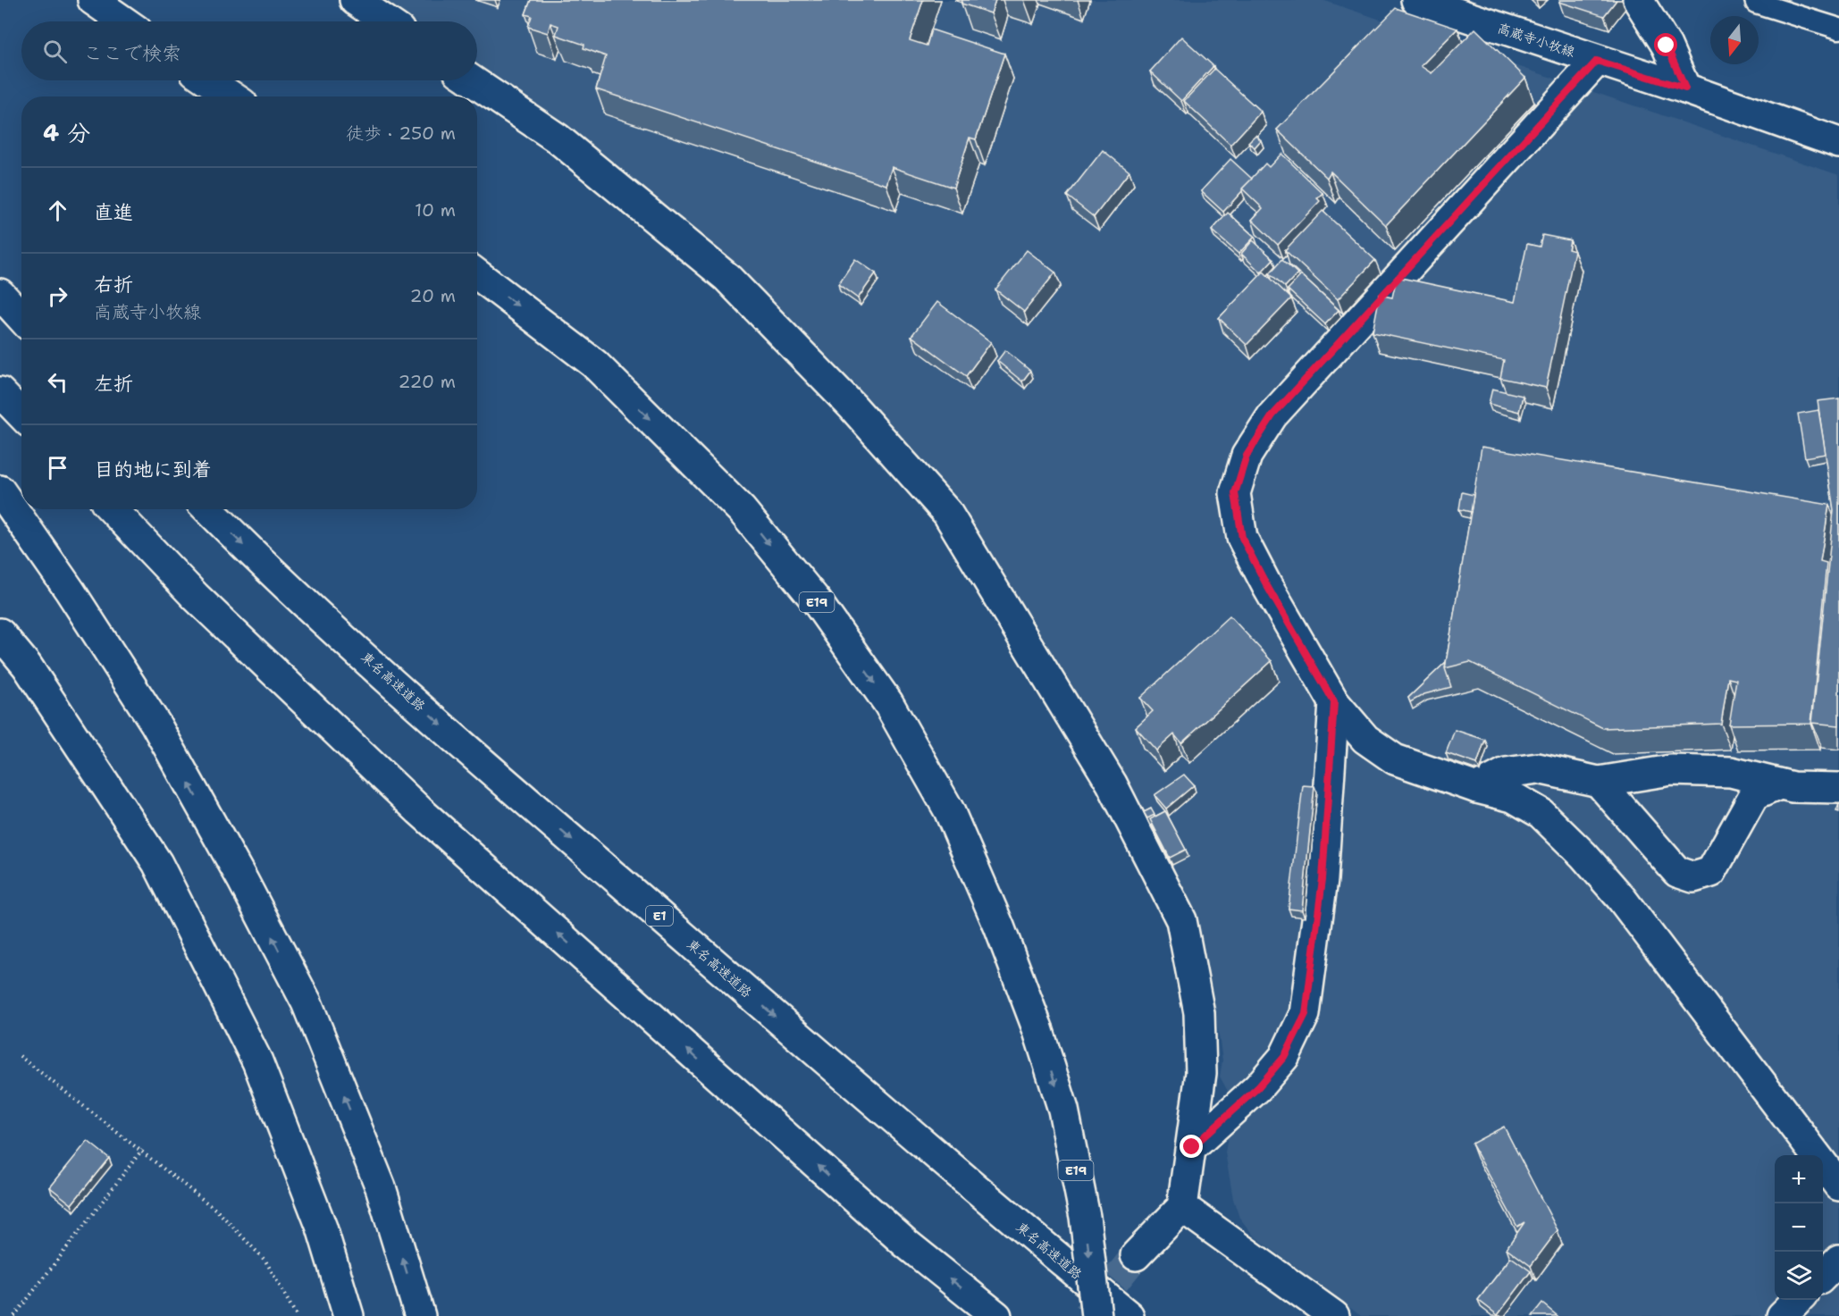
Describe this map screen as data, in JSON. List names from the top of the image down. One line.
{"streets":{"main road":["高蔵寺小牧線","E19","東名高速道路","E1"]},"north":"bottom","page":{"search":"ここで検索","heading":["4 分","徒歩 · 250 m"],"list":[["直進","10 m"],["右折","高蔵寺小牧線","20 m"],["左折","220 m"],"目的地に到着"],"map_buttons":["+","−"]}}
